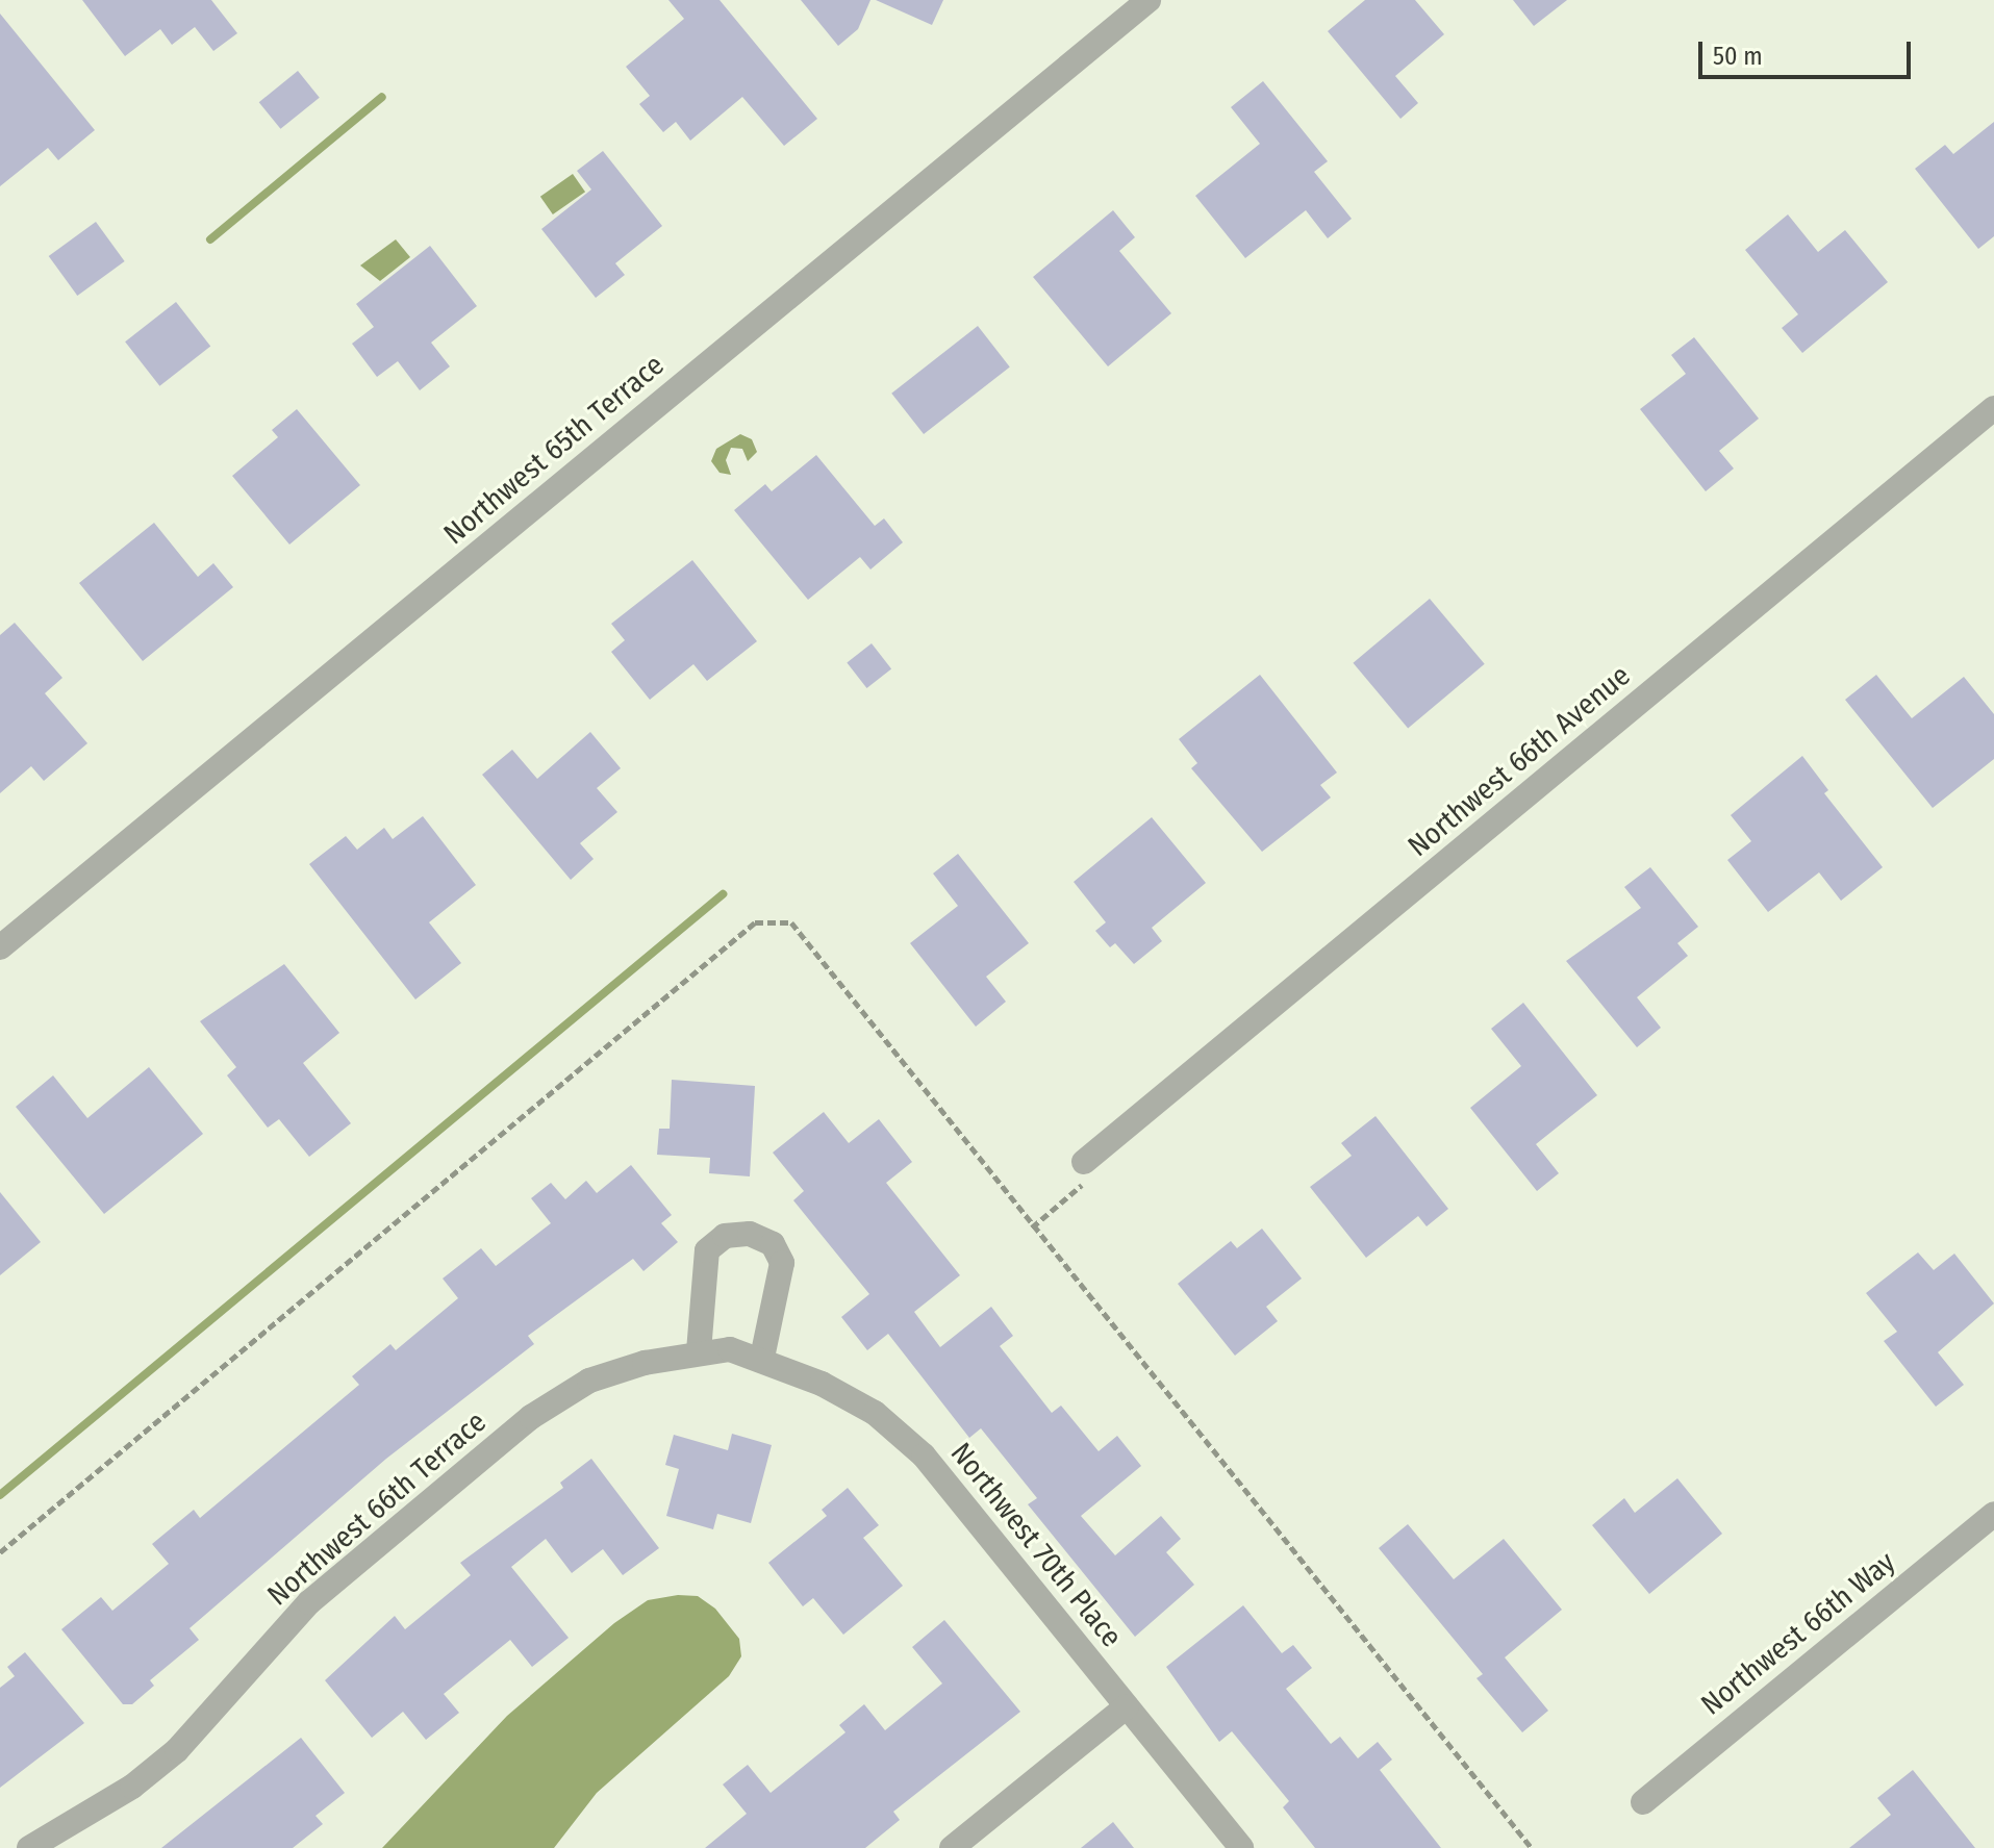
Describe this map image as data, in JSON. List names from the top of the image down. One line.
{"streets":{"street":["Northwest 65th Terrace","Northwest 66th Avenue","Northwest 66th Terrace","Northwest 70th Place","Northwest 66th Way"]},"crossings":[["Northwest 66th Terrace","Northwest 70th Place"]],"scale_bar":"50 m"}
